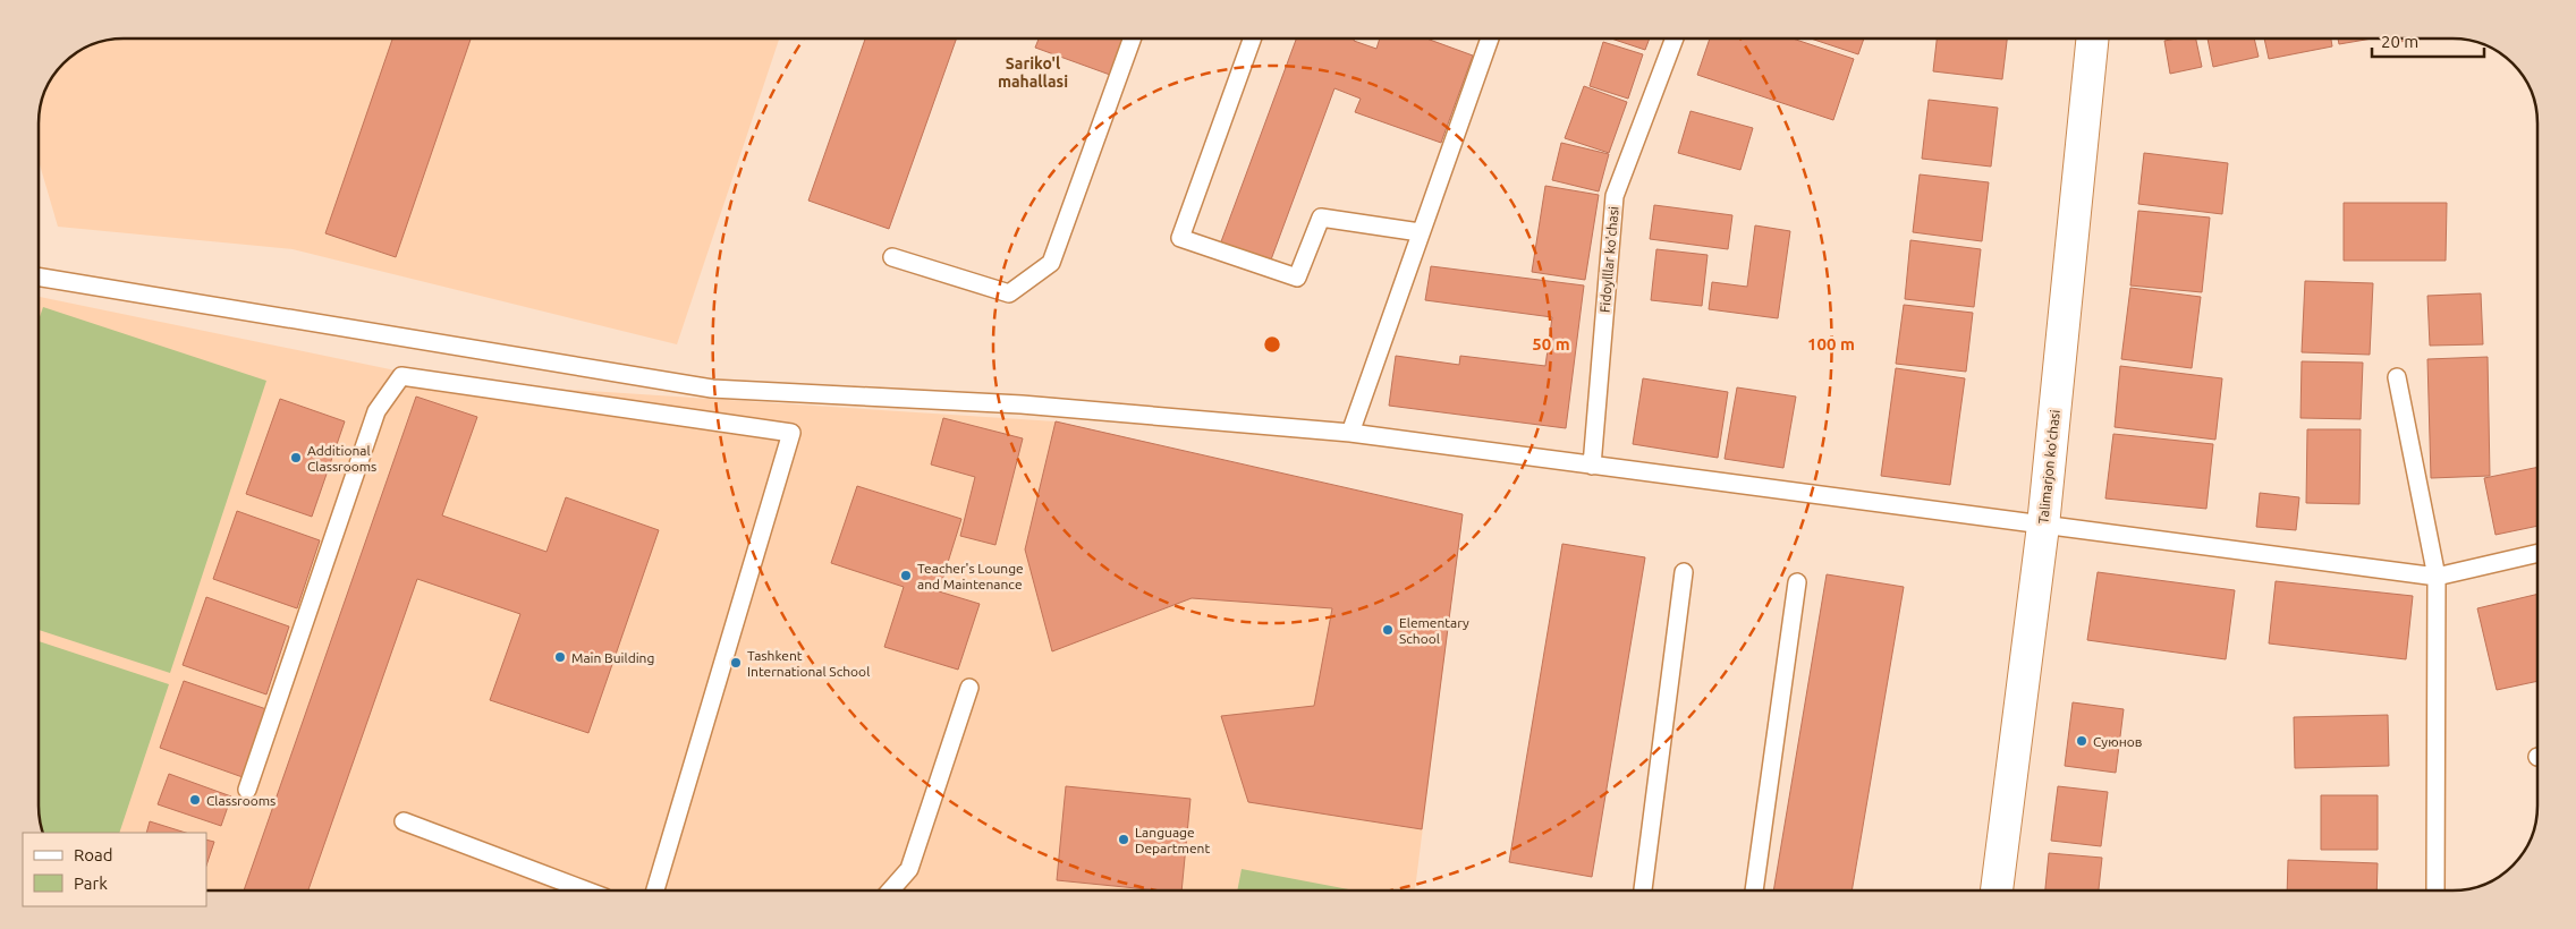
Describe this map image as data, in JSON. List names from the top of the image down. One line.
{"streets":{"street":["Talimarjon ko'chasi"],"lane":["Fidoylllar ko'chasi"]},"districts":["Sariko'l mahallasi"],"places":["Additional Classrooms","Teacher's Lounge and Maintenance","Elementary School","Main Building","Tashkent International School","Суюнов","Classrooms","Language Department"],"legend":["Road","Park"],"scale_bar":"20 m","rings":["50 m","100 m"]}
